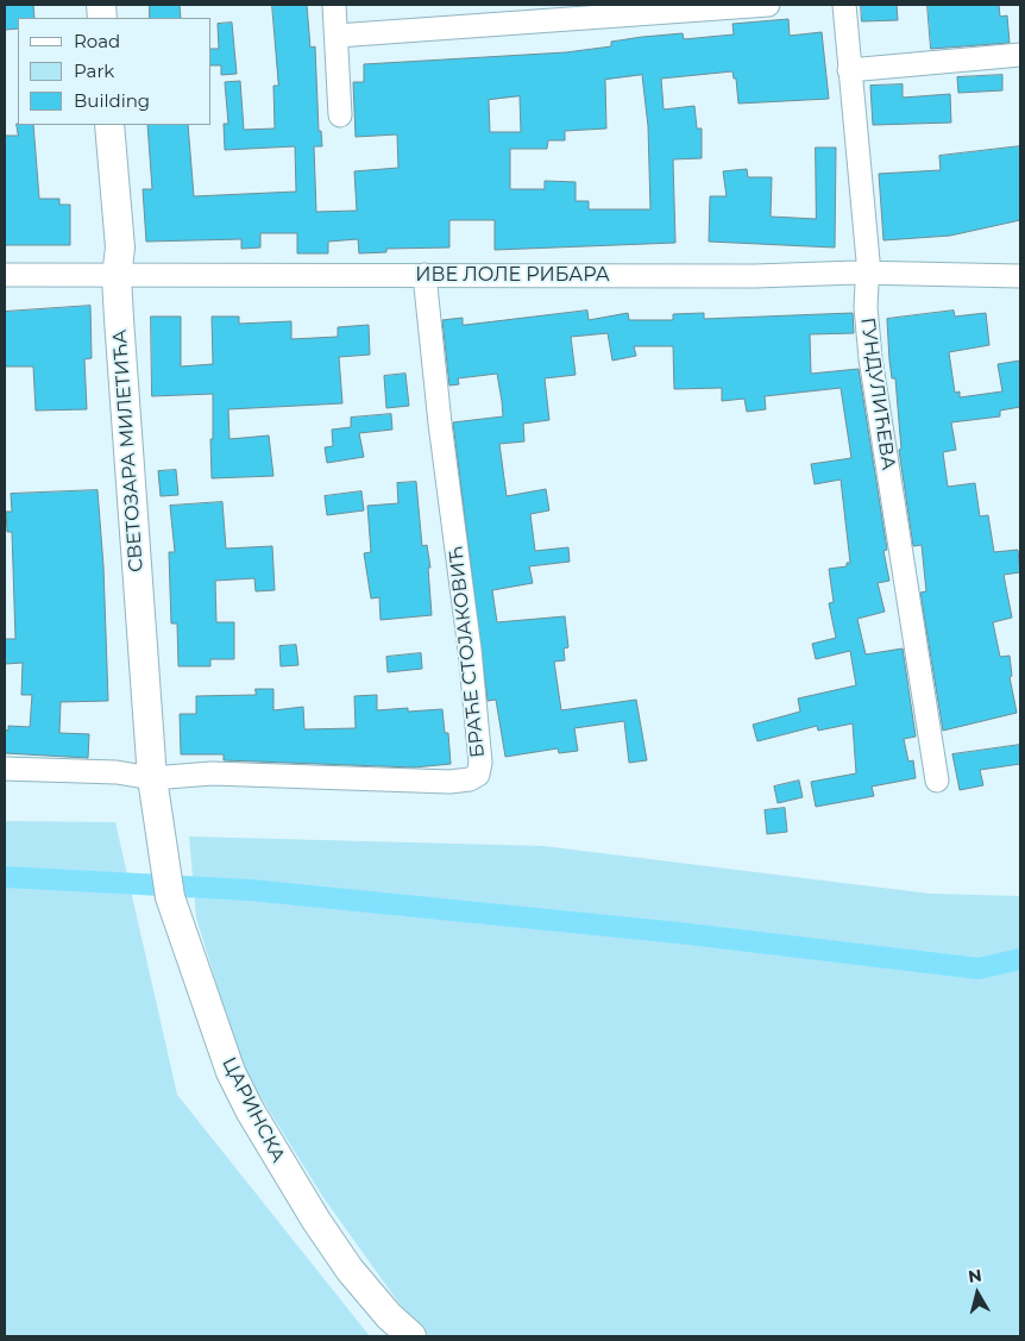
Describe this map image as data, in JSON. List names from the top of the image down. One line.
{"streets":{"main road":["СВЕТОЗАРА МИЛЕТИЋА","ЦАРИНСКА"],"street":["ИВЕ ЛОЛЕ РИБАРА","ГУНДУЛИЋЕВА","БРАЋЕ СТОЈАКОВИЋ"]},"crossings":[["ИВЕ ЛОЛЕ РИБАРА","ГУНДУЛИЋЕВА"],["ИВЕ ЛОЛЕ РИБАРА","СВЕТОЗАРА МИЛЕТИЋА"],["ИВЕ ЛОЛЕ РИБАРА","БРАЋЕ СТОЈАКОВИЋ"],["СВЕТОЗАРА МИЛЕТИЋА","БРАЋЕ СТОЈАКОВИЋ"],["СВЕТОЗАРА МИЛЕТИЋА","ЦАРИНСКА"],["БРАЋЕ СТОЈАКОВИЋ","ЦАРИНСКА"]],"legend":["Road","Park","Building"],"north":"top"}
